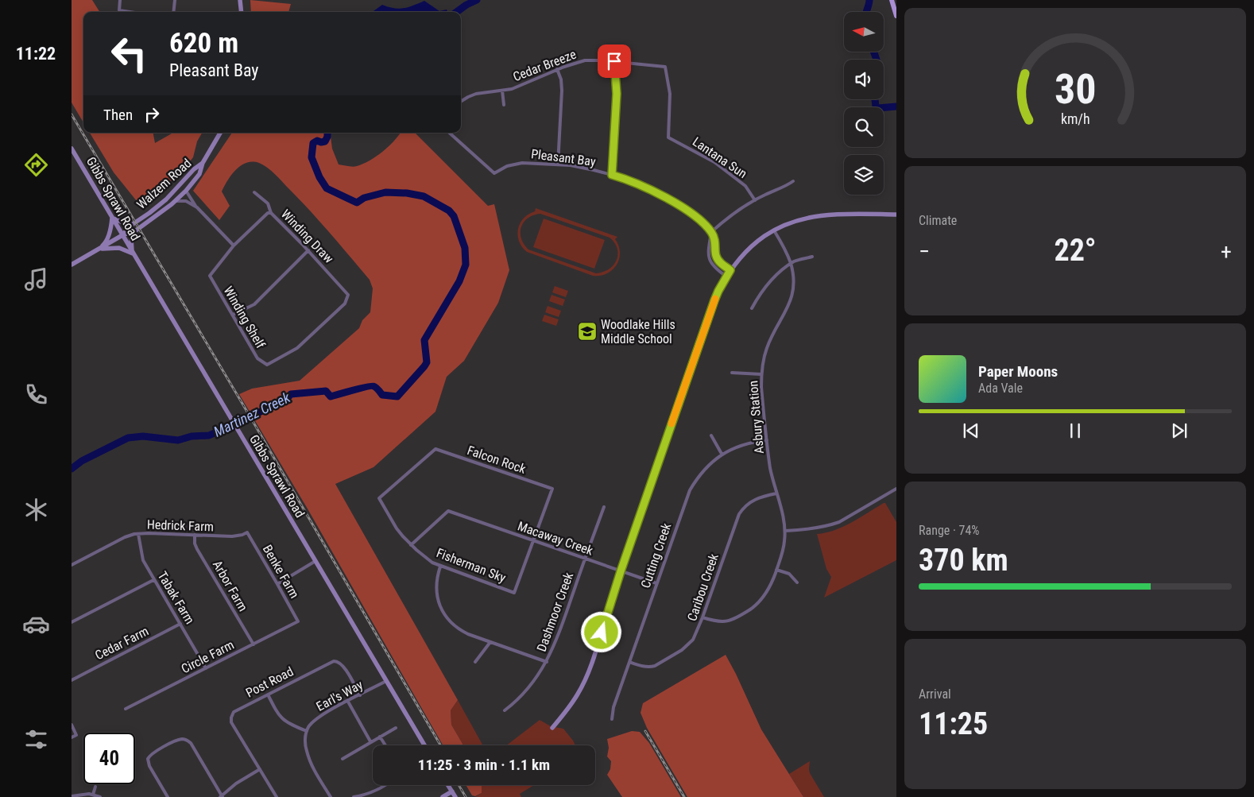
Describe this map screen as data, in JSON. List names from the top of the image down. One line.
{"streets":{"main road":["Walzem Road","Gibbs Sprawl Road"],"street":["Cedar Breeze","Pleasant Bay","Lantana Sun","Winding Draw","Winding Shelf","Asbury Station","Falcon Rock","Hedrick Farm","Macaway Creek","Cutting Creek","Fisherman Sky","Benke Farm","Arbor Farm","Caribou Creek","Tabak Farm","Dashmoor Creek","Cedar Farm","Circle Farm","Post Road","Earl's Way"]},"crossings":[["Cedar Breeze","Lantana Sun"],["Walzem Road","Gibbs Sprawl Road"],["Gibbs Sprawl Road","Earl's Way"],["Winding Draw","Winding Shelf"],["Asbury Station","Cutting Creek"],["Asbury Station","Caribou Creek"],["Falcon Rock","Macaway Creek"],["Falcon Rock","Fisherman Sky"],["Hedrick Farm","Benke Farm"],["Hedrick Farm","Arbor Farm"],["Hedrick Farm","Tabak Farm"],["Macaway Creek","Cutting Creek"],["Macaway Creek","Fisherman Sky"],["Macaway Creek","Dashmoor Creek"],["Cutting Creek","Caribou Creek"],["Benke Farm","Circle Farm"],["Arbor Farm","Circle Farm"],["Tabak Farm","Cedar Farm"],["Tabak Farm","Circle Farm"],["Post Road","Earl's Way"]],"water":["Martinez Creek"],"places":{"school or university":["Woodlake Hills Middle School"]},"north":"left","page":{"tabs":"11:22","turn":["620 m","Pleasant Bay"],"then":"Then","tile":["Climate",["Range · 74%","370 km"],["Arrival","11:25"]],"heat":["−","22°","+"],"song":["Paper Moons","Ada Vale"],"limit":"40","trip":"11:25 · 3 min · 1.1 km","gauge":["30","km/h"]}}
